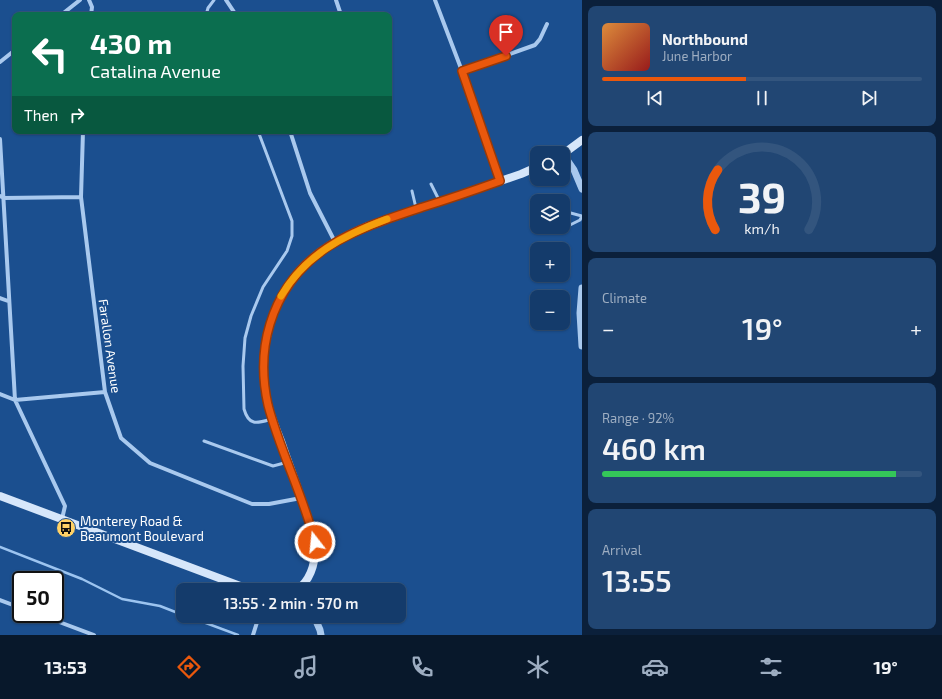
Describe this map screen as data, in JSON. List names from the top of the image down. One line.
{"streets":{"street":["Farallon Avenue"]},"places":{"bus stop":["Monterey Road & Beaumont Boulevard"]},"page":{"turn":["430 m","Catalina Avenue"],"song":["Northbound","June Harbor"],"then":"Then","map_buttons":["+","−"],"tile":["Climate",["Range · 92%","460 km"],["Arrival","13:55"]],"heat":["−","19°","+"],"limit":"50","trip":"13:55 · 2 min · 570 m","tabs":["13:53","19°"],"gauge":["39","km/h"]}}
